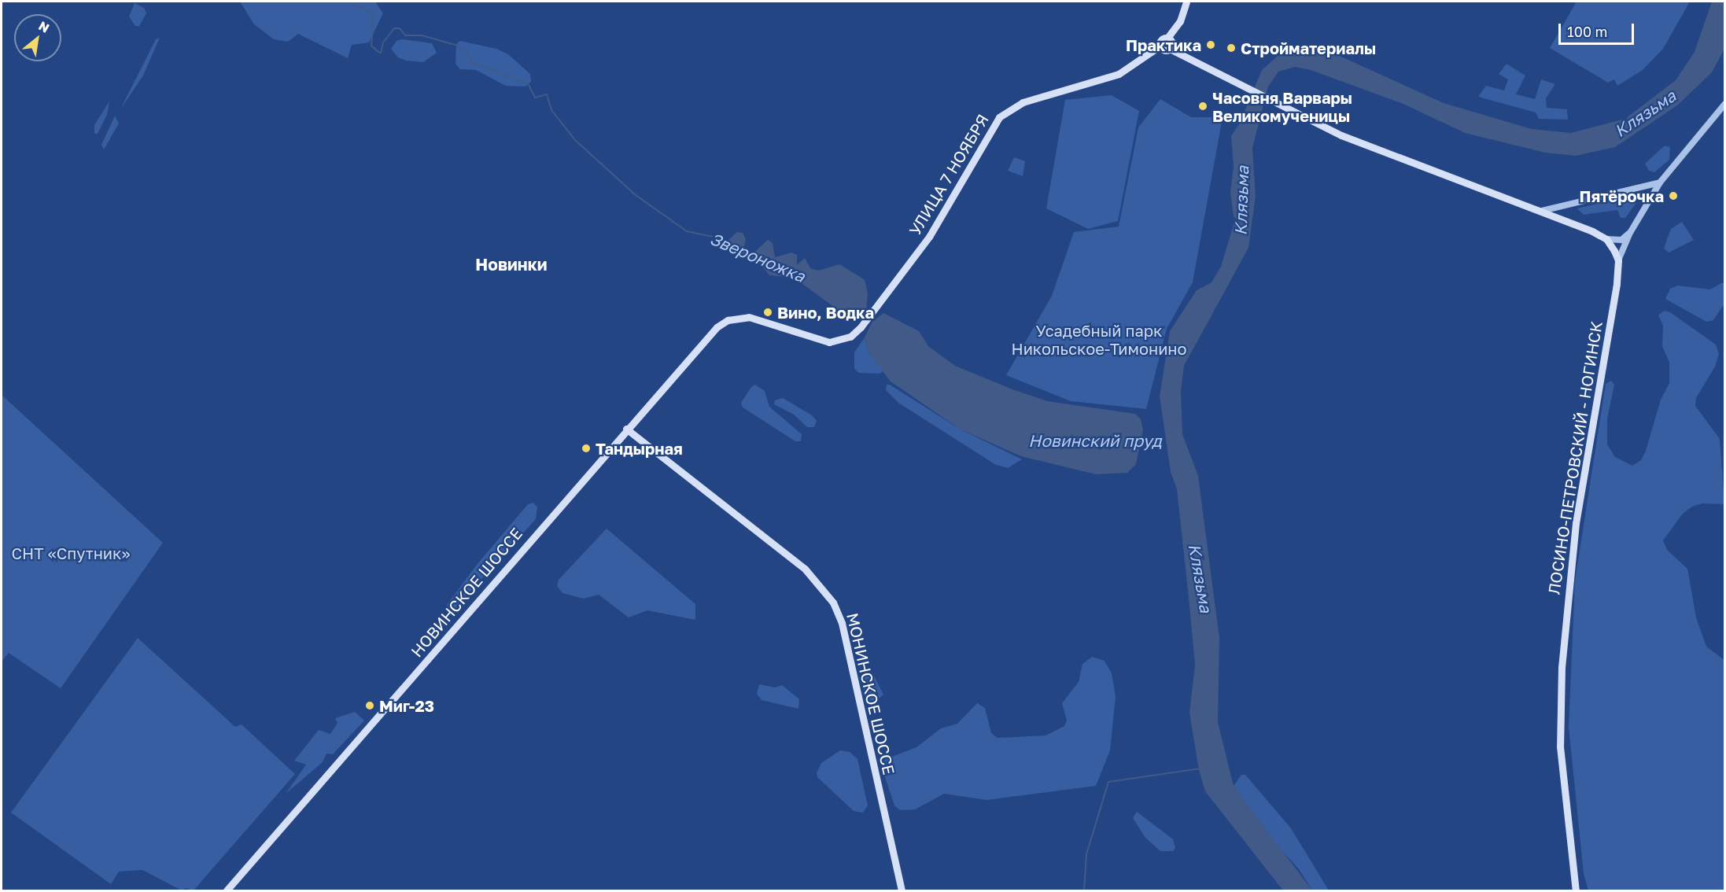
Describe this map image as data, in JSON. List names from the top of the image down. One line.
{"streets":{"main road":["УЛИЦА 7 НОЯБРЯ","ЛОСИНО-ПЕТРОВСКИЙ - НОГИНСК","НОВИНСКОЕ ШОССЕ","МОНИНСКОЕ ШОССЕ"]},"crossings":[["УЛИЦА 7 НОЯБРЯ","НОВИНСКОЕ ШОССЕ"],["НОВИНСКОЕ ШОССЕ","МОНИНСКОЕ ШОССЕ"]],"districts":["Новинки"],"water":["Клязьма","Звероножка","Новинский пруд"],"parks":["Усадебный парк Никольское-Тимонино","СНТ «Спутник»"],"places":["Практика","Стройматериалы","Часовня Варвары Великомученицы","Пятёрочка","Вино, Водка","Тандырная","Миг-23"],"scale_bar":"100 m","north":"top right"}
